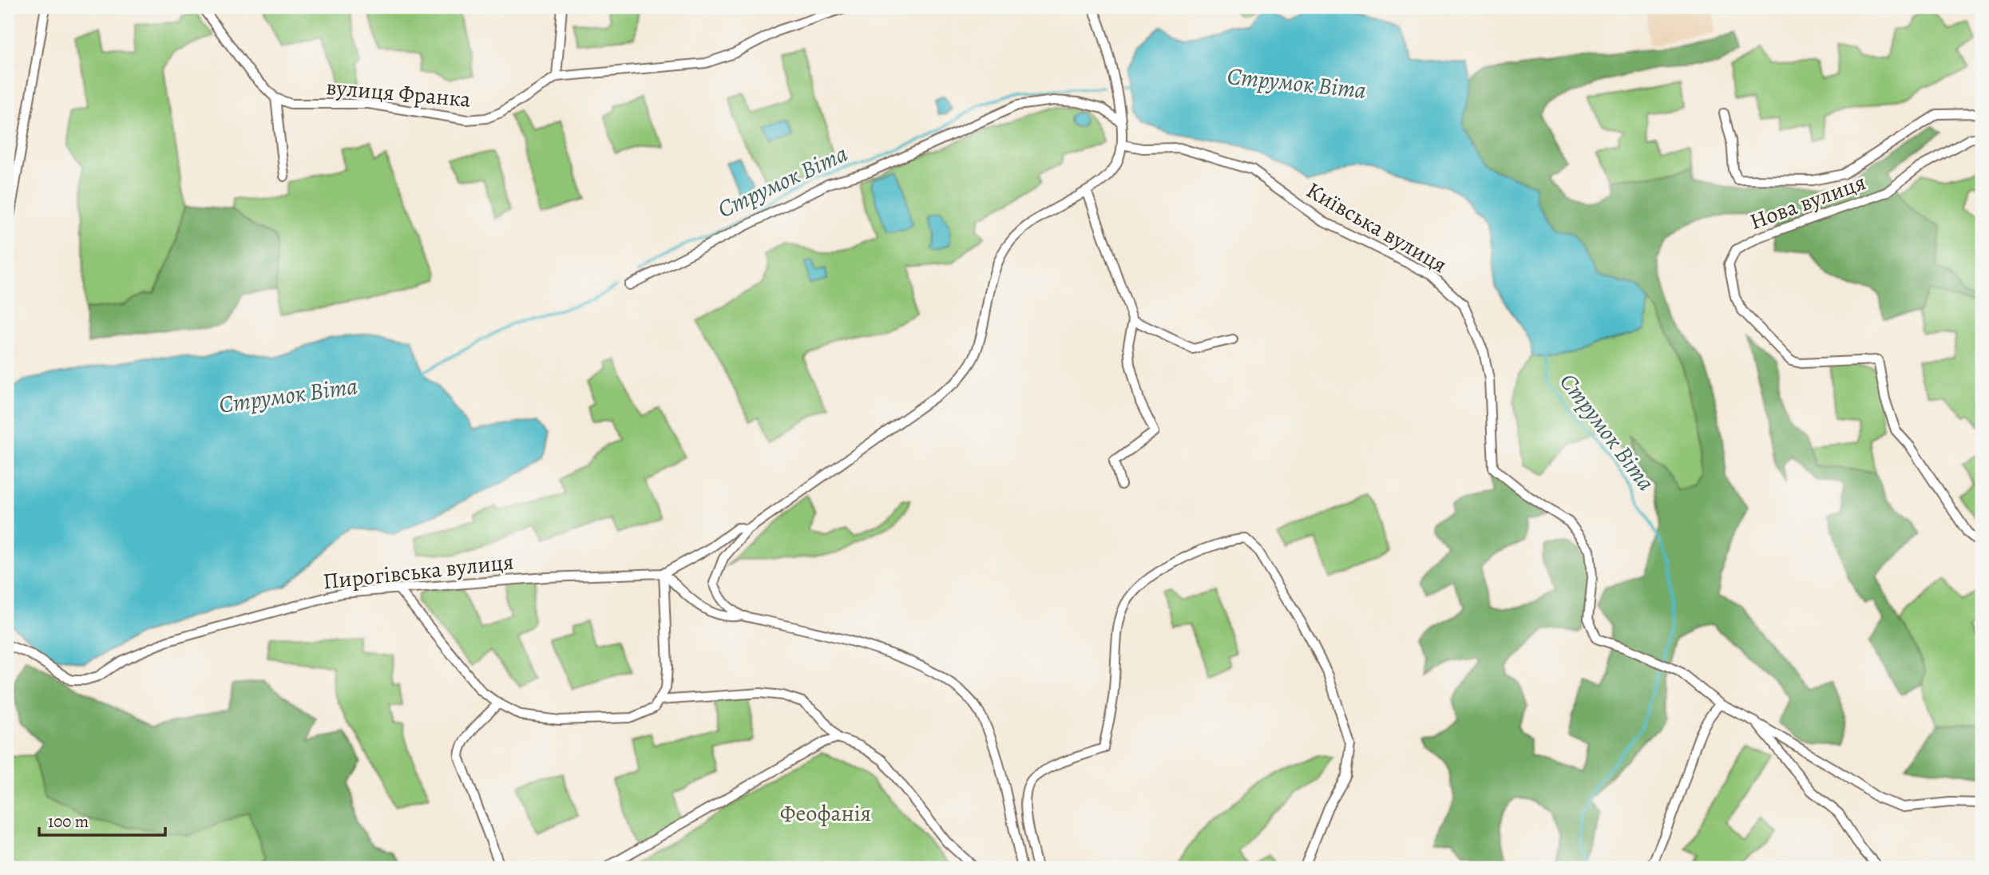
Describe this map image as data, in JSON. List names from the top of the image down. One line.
{"streets":{"street":["вулиця Франка","Нова вулиця","Київська вулиця","Пирогівська вулиця"]},"water":["Струмок Віта"],"parks":["Феофанія"],"scale_bar":"100 m"}
